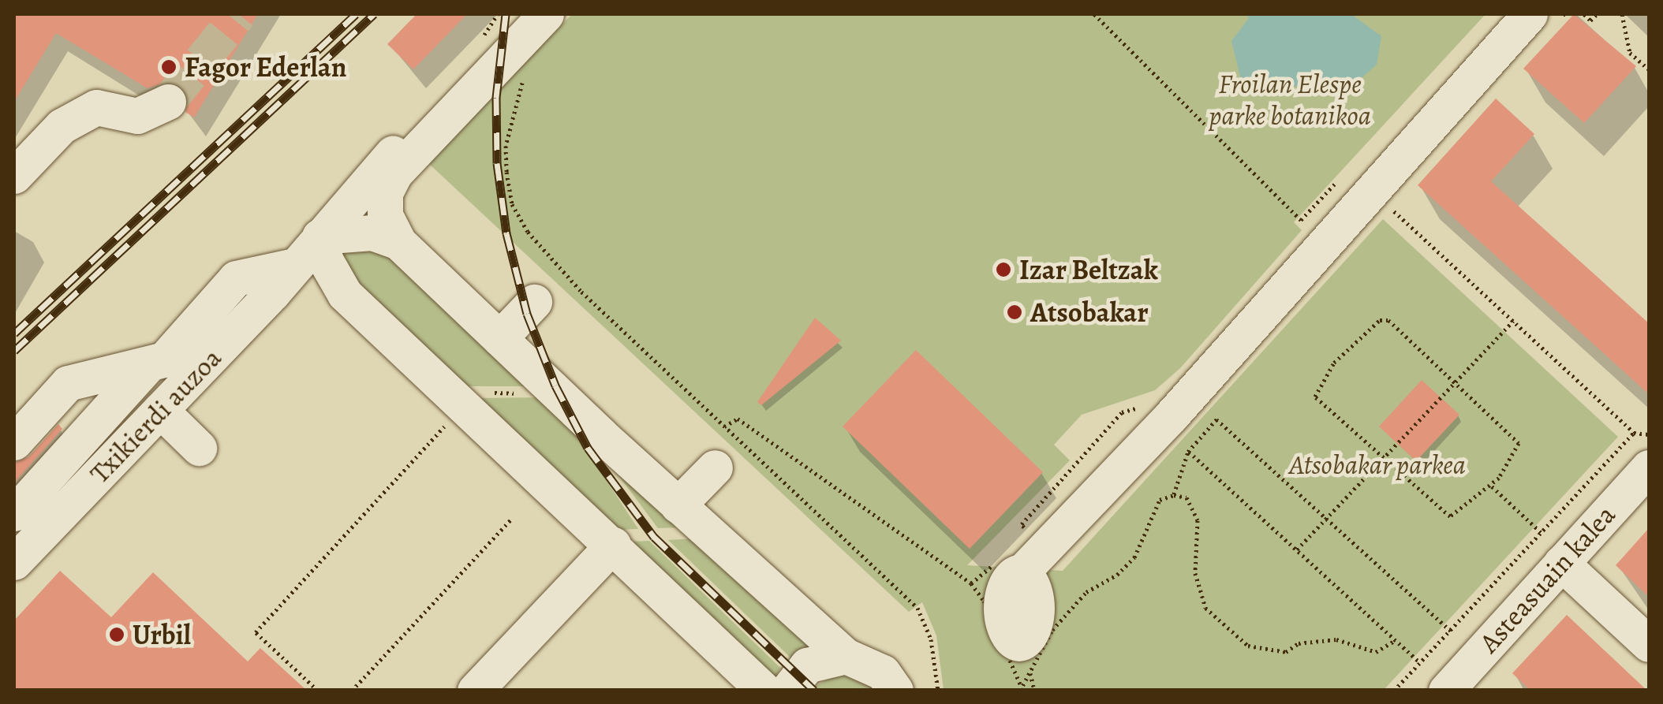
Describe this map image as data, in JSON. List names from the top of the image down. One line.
{"streets":{"street":["Txikierdi auzoa","Asteasuain kalea"]},"parks":["Froilan Elespe parke botanikoa","Atsobakar parkea"],"places":["Fagor Ederlan","Izar Beltzak","Atsobakar","Urbil"]}
